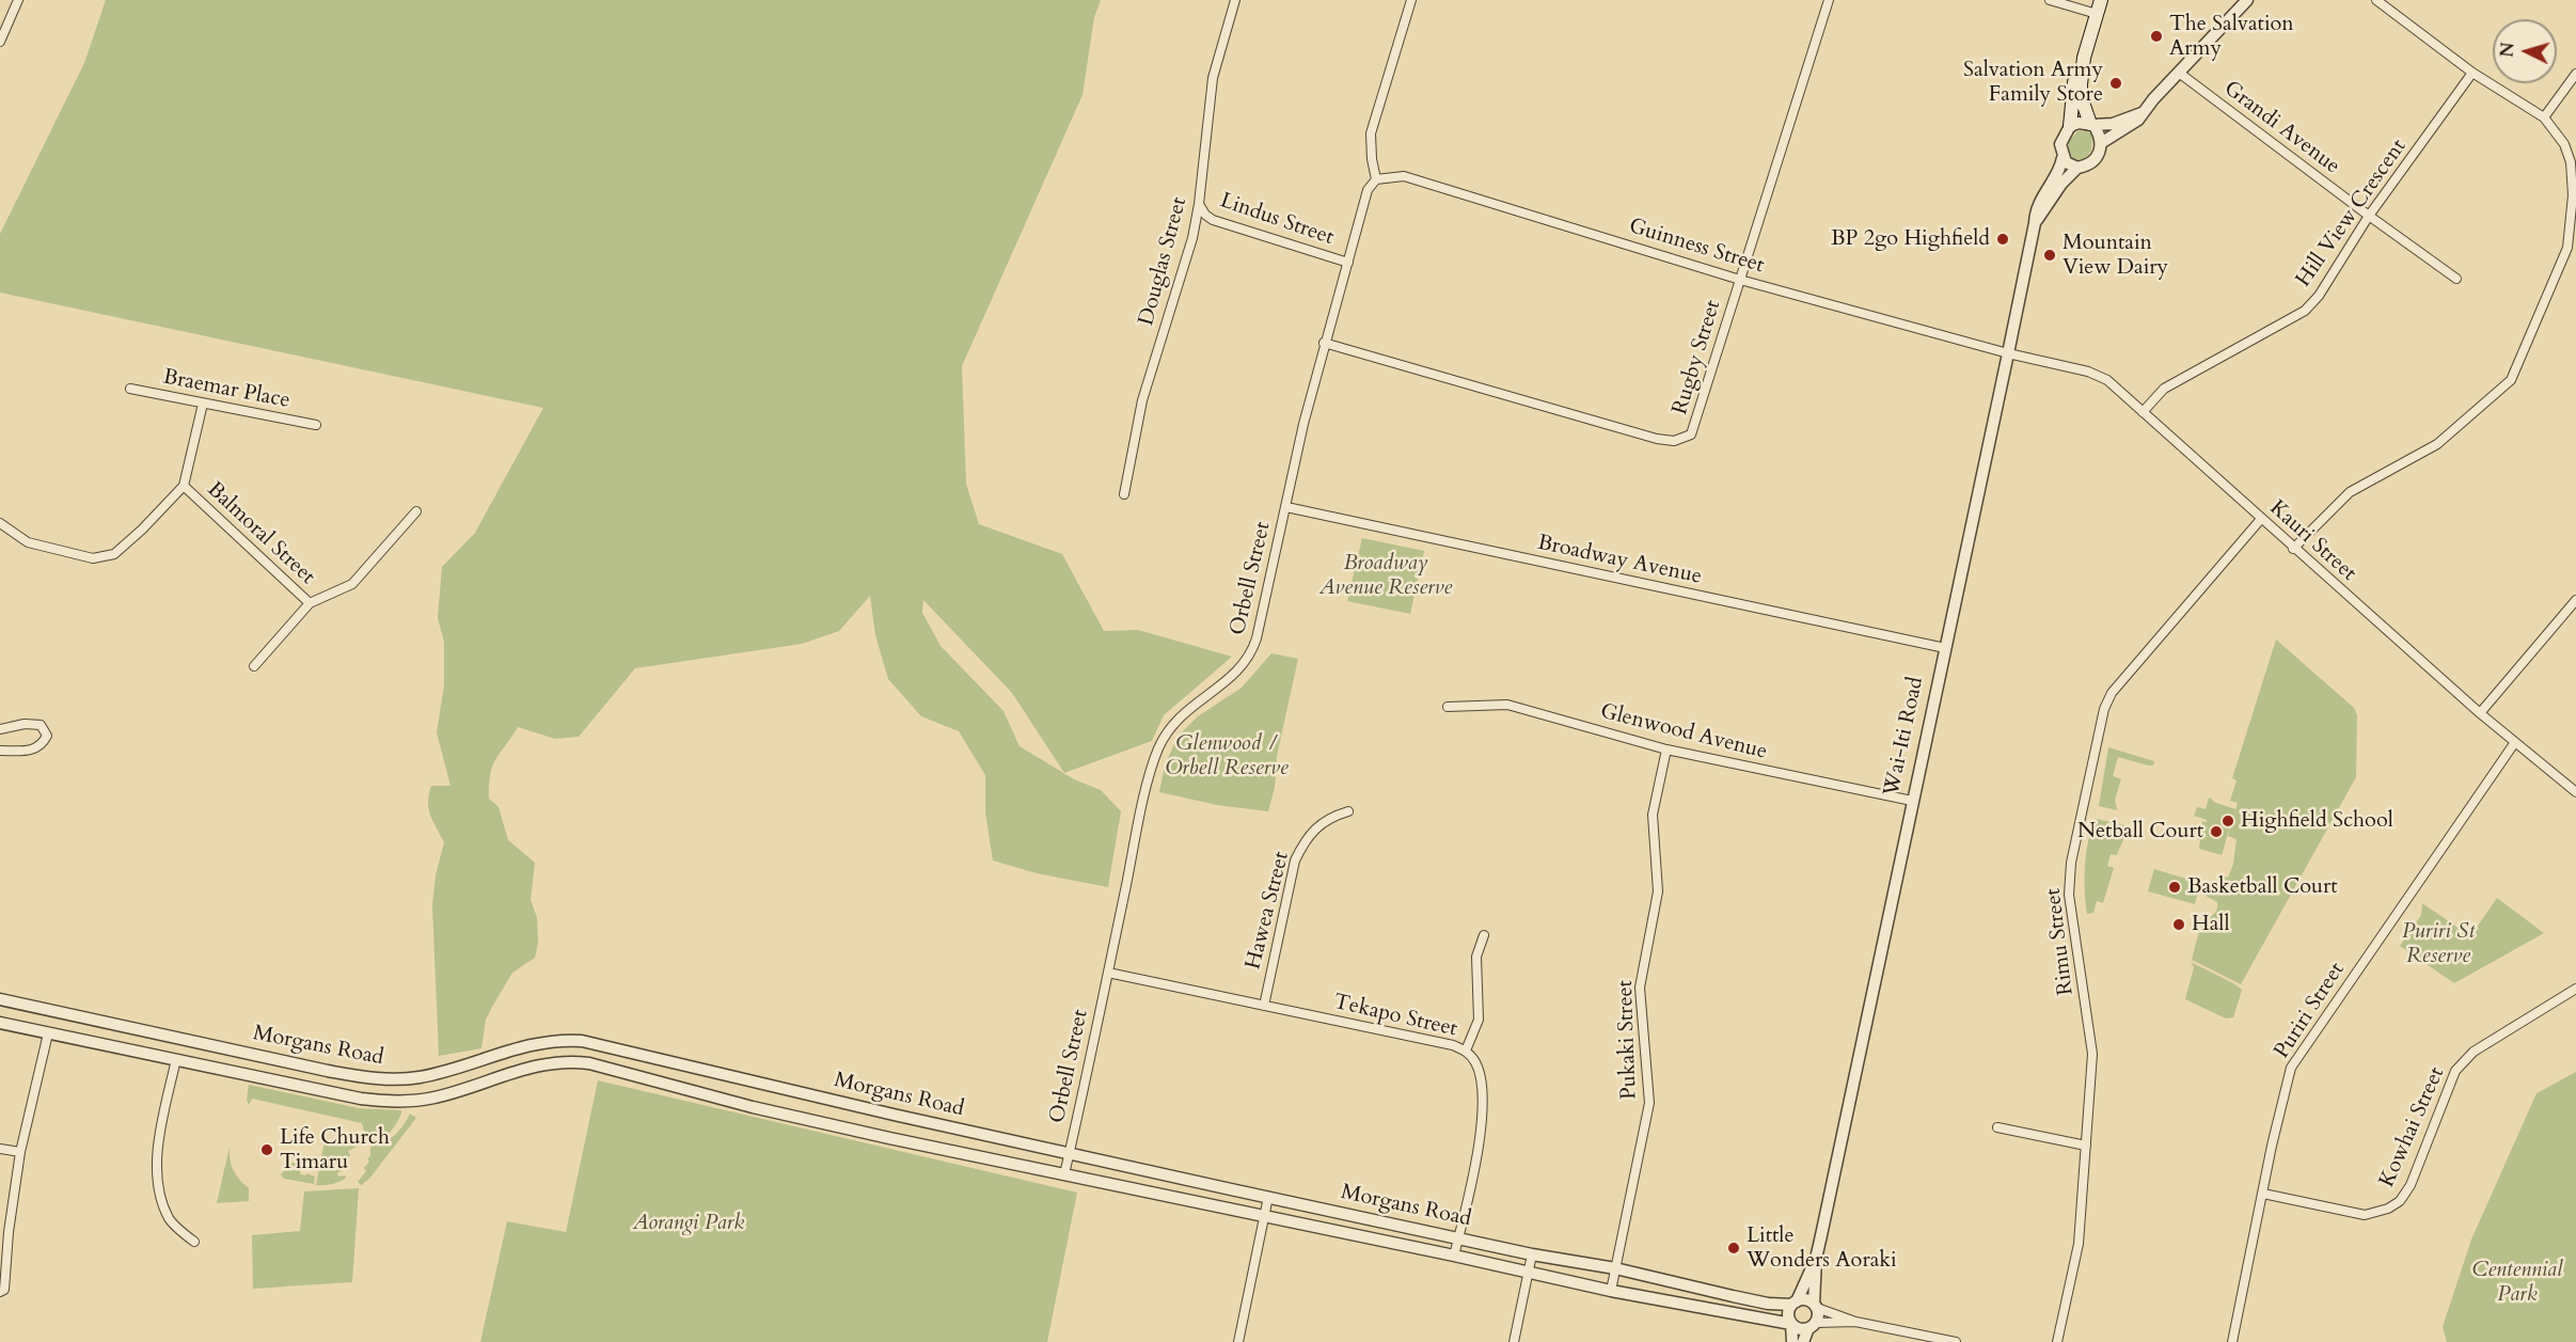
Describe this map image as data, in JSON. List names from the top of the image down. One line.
{"streets":{"street":["Grandi Avenue","Hill View Crescent","Lindus Street","Guinness Street","Douglas Street","Rugby Street","Braemar Place","Balmoral Street","Kauri Street","Broadway Avenue","Orbell Street","Glenwood Avenue","Wai-Iti Road","Hawea Street","Rimu Street","Puriri Street","Tekapo Street","Pukaki Street","Morgans Road","Kowhai Street"]},"crossings":[["Grandi Avenue","Hill View Crescent"],["Hill View Crescent","Kauri Street"],["Lindus Street","Douglas Street"],["Lindus Street","Orbell Street"],["Guinness Street","Rugby Street"],["Guinness Street","Kauri Street"],["Guinness Street","Orbell Street"],["Guinness Street","Wai-Iti Road"],["Rugby Street","Orbell Street"],["Braemar Place","Balmoral Street"],["Kauri Street","Wai-Iti Road"],["Kauri Street","Rimu Street"],["Kauri Street","Puriri Street"],["Broadway Avenue","Orbell Street"],["Broadway Avenue","Wai-Iti Road"],["Orbell Street","Tekapo Street"],["Orbell Street","Morgans Road"],["Glenwood Avenue","Wai-Iti Road"],["Glenwood Avenue","Pukaki Street"],["Wai-Iti Road","Morgans Road"],["Hawea Street","Tekapo Street"],["Puriri Street","Kowhai Street"],["Tekapo Street","Morgans Road"],["Pukaki Street","Morgans Road"]],"parks":["Broadway Avenue Reserve","Glenwood / Orbell Reserve","Puriri St Reserve","Aorangi Park","Centennial Park"],"places":["The Salvation Army","Salvation Army Family Store","BP 2go Highfield","Mountain View Dairy","Highfield School","Netball Court","Basketball Court","Hall","Life Church Timaru","Little Wonders Aoraki"],"north":"left"}
